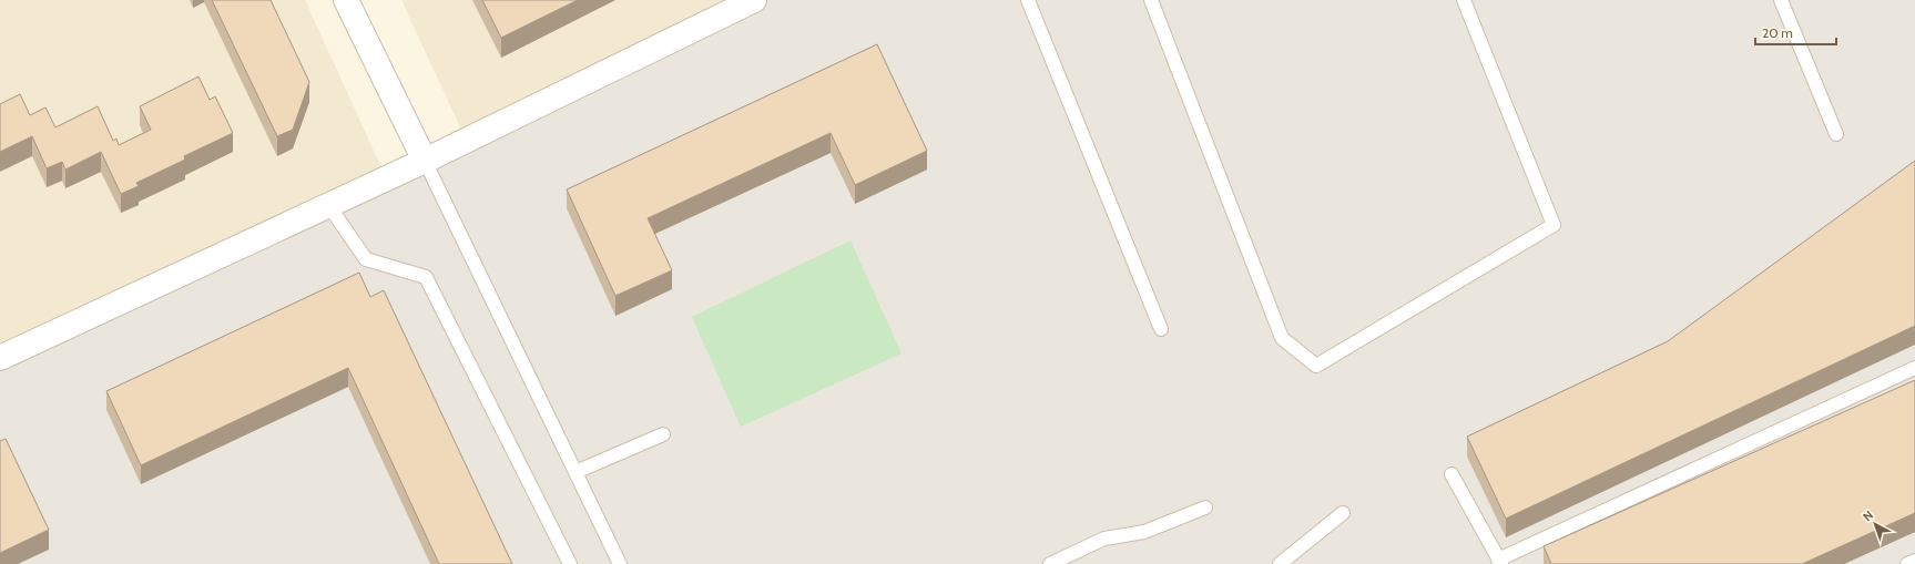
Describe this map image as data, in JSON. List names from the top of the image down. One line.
{"scale_bar":"20 m","north":"top left"}
